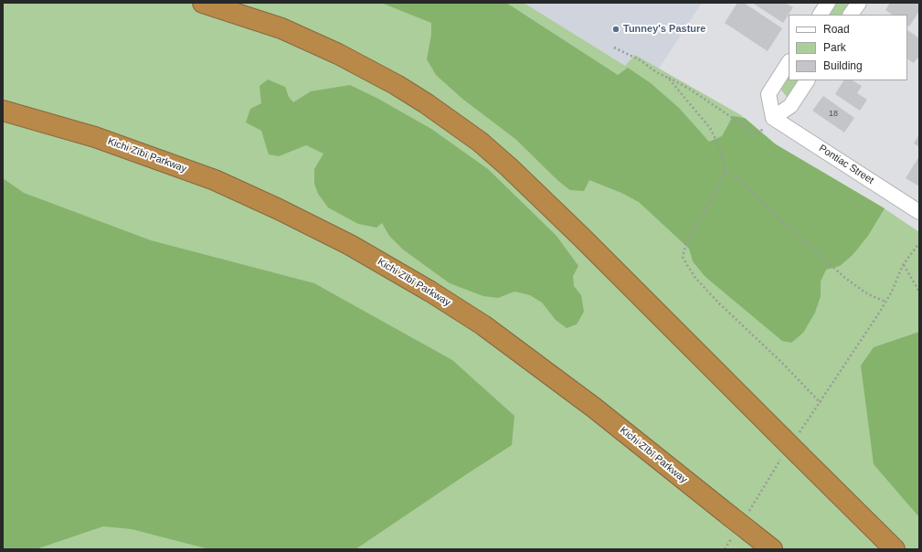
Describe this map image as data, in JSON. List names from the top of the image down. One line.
{"streets":{"highway":["Kichi Zībī Parkway"],"street":["Pontiac Street"]},"places":["Tunney's Pasture"],"house_numbers":["18"],"legend":["Road","Park","Building"]}
